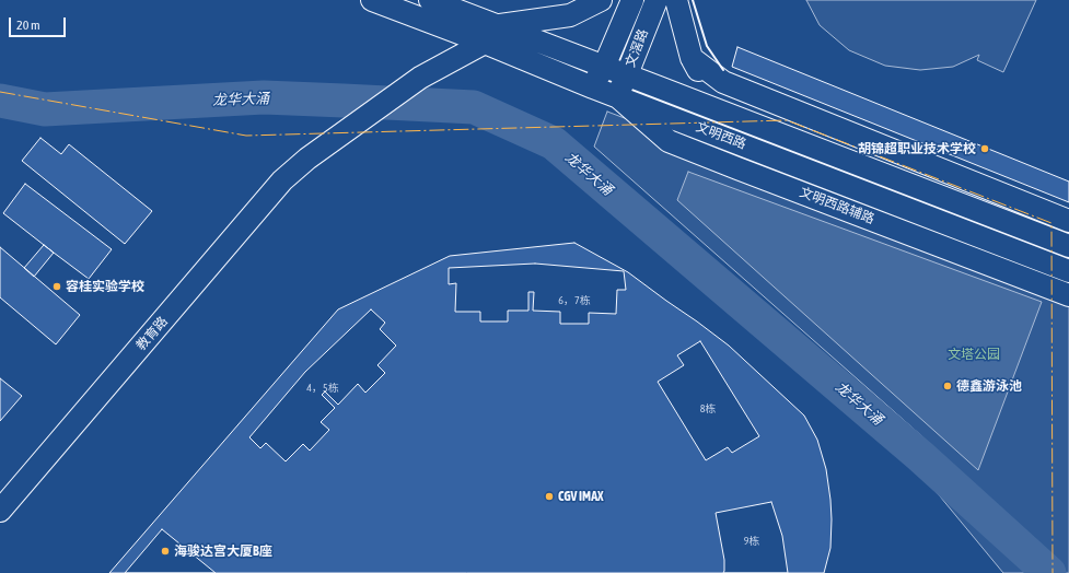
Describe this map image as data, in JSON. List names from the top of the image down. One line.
{"streets":{"street":["文滘路","文明西路","文明西路辅路","教育路"]},"crossings":[["文滘路","文明西路"],["文滘路","文明西路辅路"],["文明西路","文明西路辅路"],["文明西路","教育路"]],"water":["龙华大涌"],"parks":["文塔公园"],"places":["胡锦超职业技术学校","容桂实验学校","德鑫游泳池","CGV IMAX","海骏达宫大厦B座"],"house_numbers":["6，7栋","4，5栋","8栋","9栋"],"scale_bar":"20 m"}
